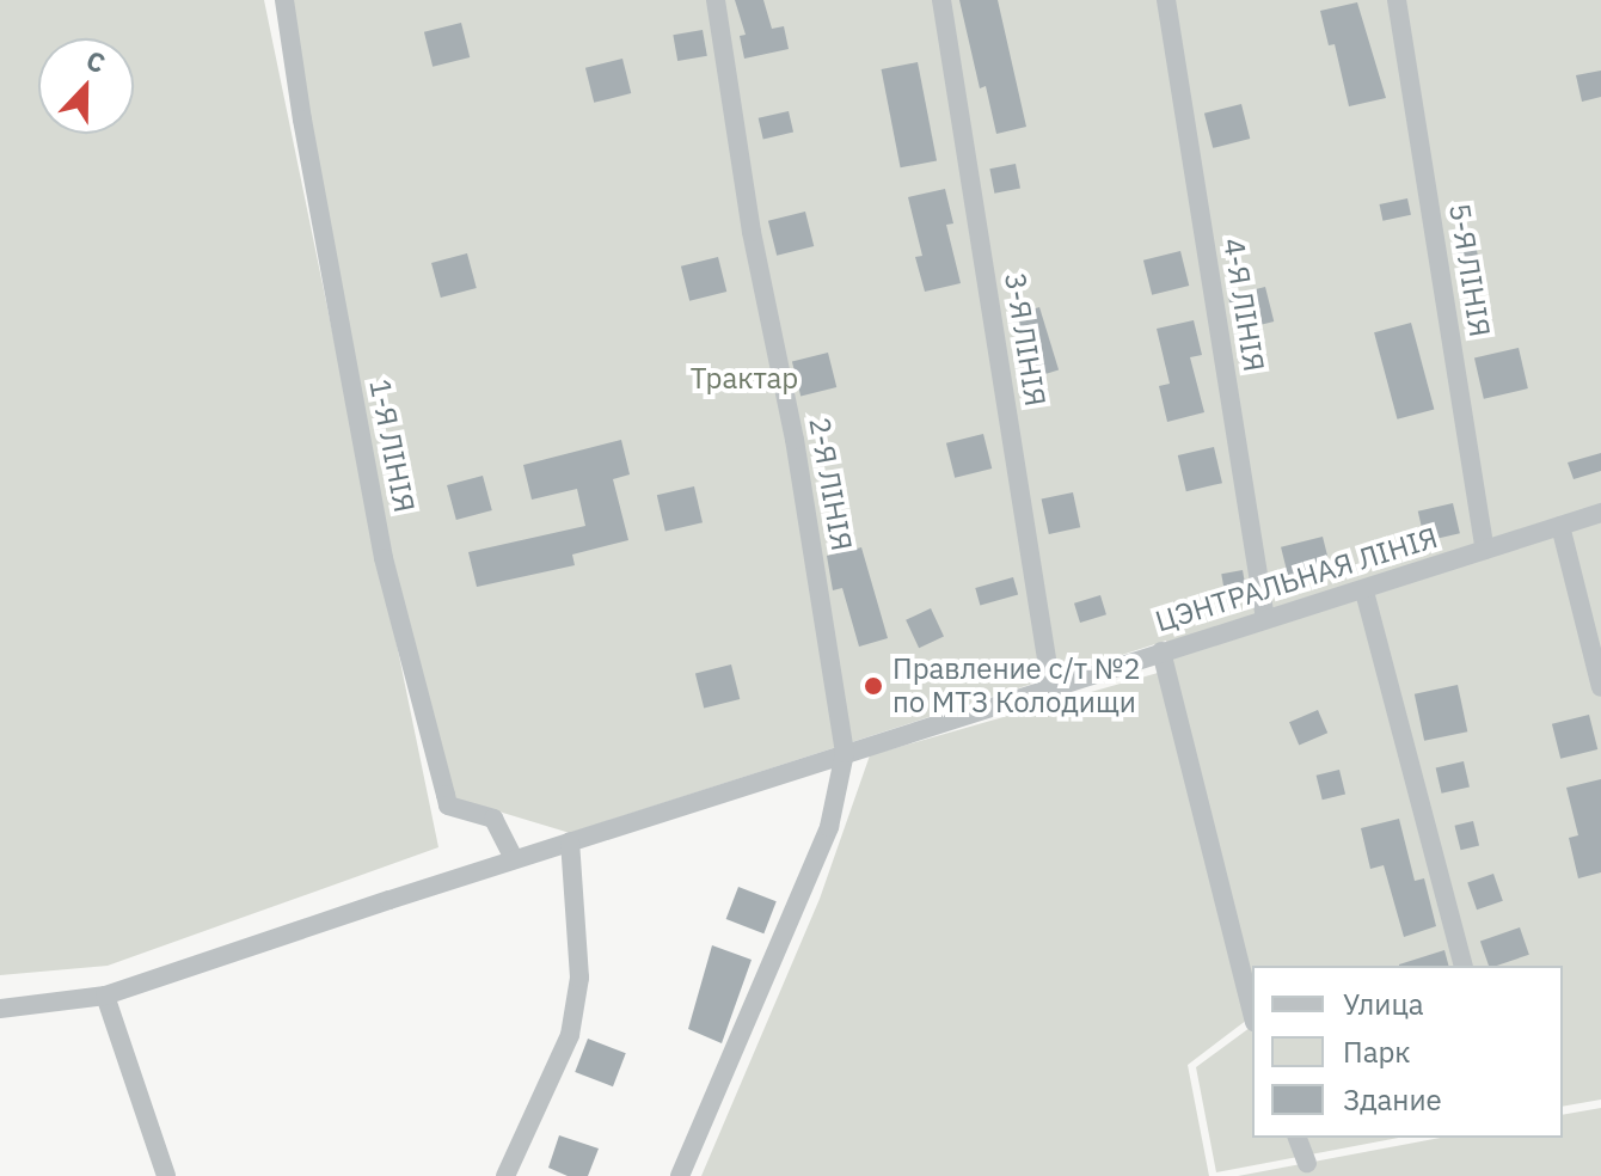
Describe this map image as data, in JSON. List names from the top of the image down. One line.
{"streets":{"street":["5-Я ЛІНІЯ","4-Я ЛІНІЯ","3-Я ЛІНІЯ","1-Я ЛІНІЯ","2-Я ЛІНІЯ","ЦЭНТРАЛЬНАЯ ЛІНІЯ"]},"crossings":[["5-Я ЛІНІЯ","ЦЭНТРАЛЬНАЯ ЛІНІЯ"],["4-Я ЛІНІЯ","ЦЭНТРАЛЬНАЯ ЛІНІЯ"],["3-Я ЛІНІЯ","ЦЭНТРАЛЬНАЯ ЛІНІЯ"],["1-Я ЛІНІЯ","ЦЭНТРАЛЬНАЯ ЛІНІЯ"],["2-Я ЛІНІЯ","ЦЭНТРАЛЬНАЯ ЛІНІЯ"]],"parks":["Трактар"],"places":["Правление с/т №2 по МТЗ Колодищи"],"legend":["Улица","Парк","Здание"],"north":"top"}
